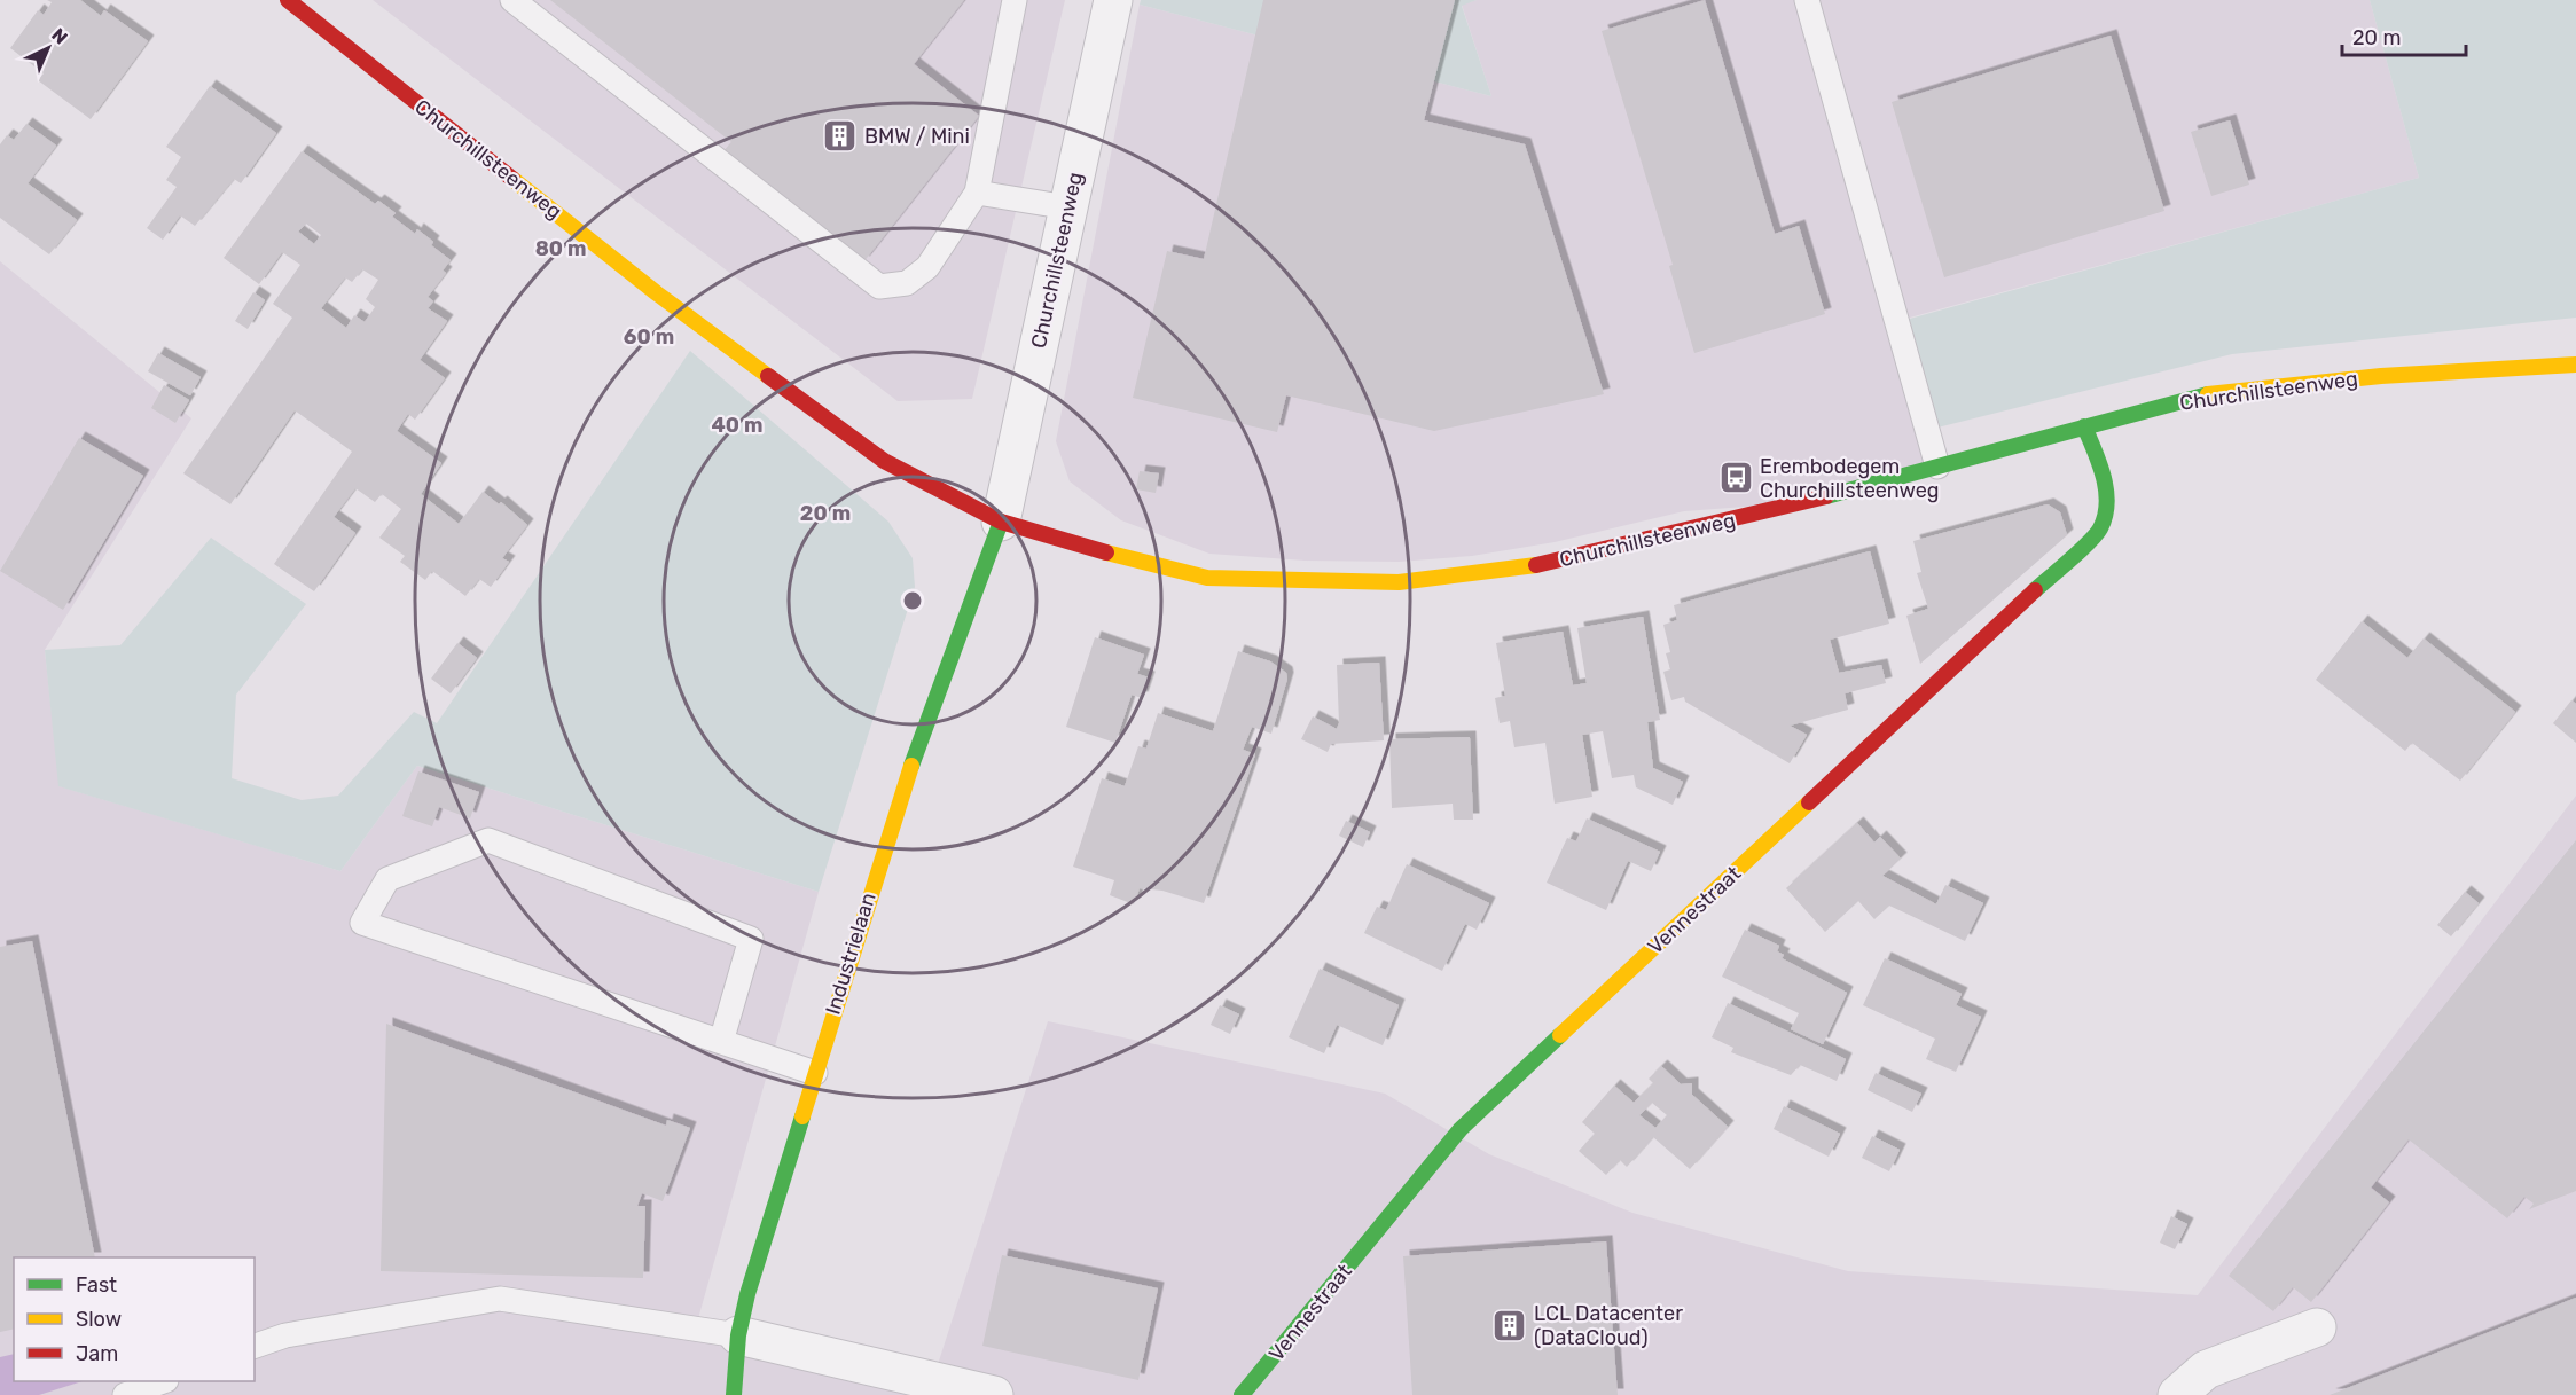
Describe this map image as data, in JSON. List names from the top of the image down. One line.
{"streets":{"street":["Churchillsteenweg","Vennestraat","Industrielaan"]},"crossings":[["Churchillsteenweg","Vennestraat"],["Churchillsteenweg","Industrielaan"]],"places":{"building":["BMW / Mini","LCL Datacenter (DataCloud)"],"bus stop":["Erembodegem Churchillsteenweg"]},"legend":["Fast","Slow","Jam"],"scale_bar":"20 m","north":"top right","rings":["80 m","60 m","40 m","20 m"]}
